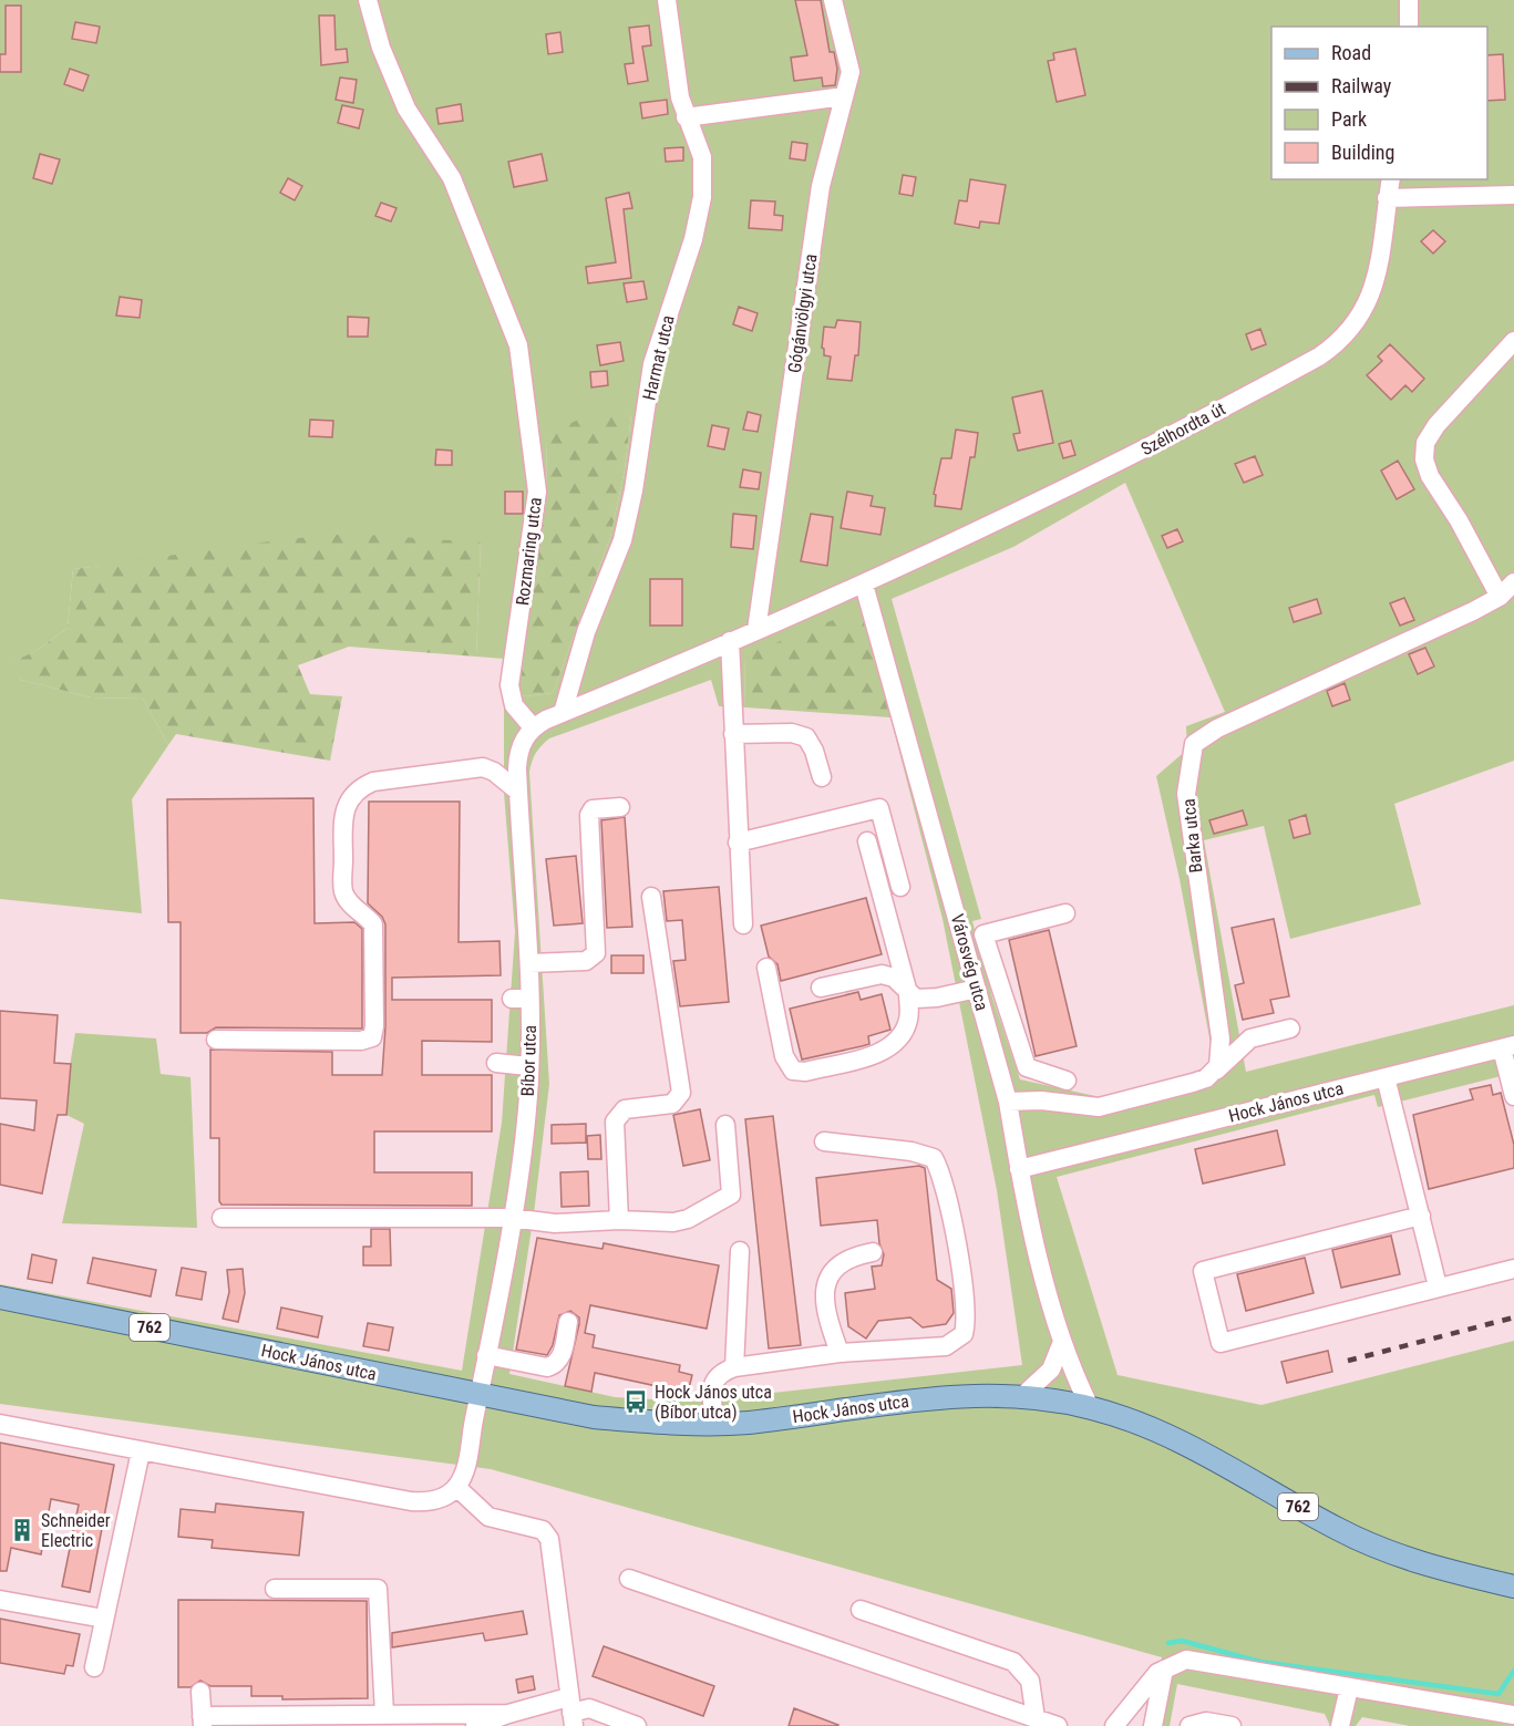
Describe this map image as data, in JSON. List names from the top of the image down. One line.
{"streets":{"main road":["Hock János utca","762"],"street":["Gógánvölgyi utca","Harmat utca","Szélhordta út","Rozmaring utca","Barka utca","Városvég utca","Bíbor utca"]},"crossings":[["Szélhordta út","Városvég utca"],["Rozmaring utca","Bíbor utca"],["Városvég utca","Hock János utca"],["Bíbor utca","Hock János utca"]],"places":{"bus stop":["Hock János utca (Bíbor utca)"],"building":["Schneider Electric"]},"legend":["Road","Railway","Park","Building"]}
